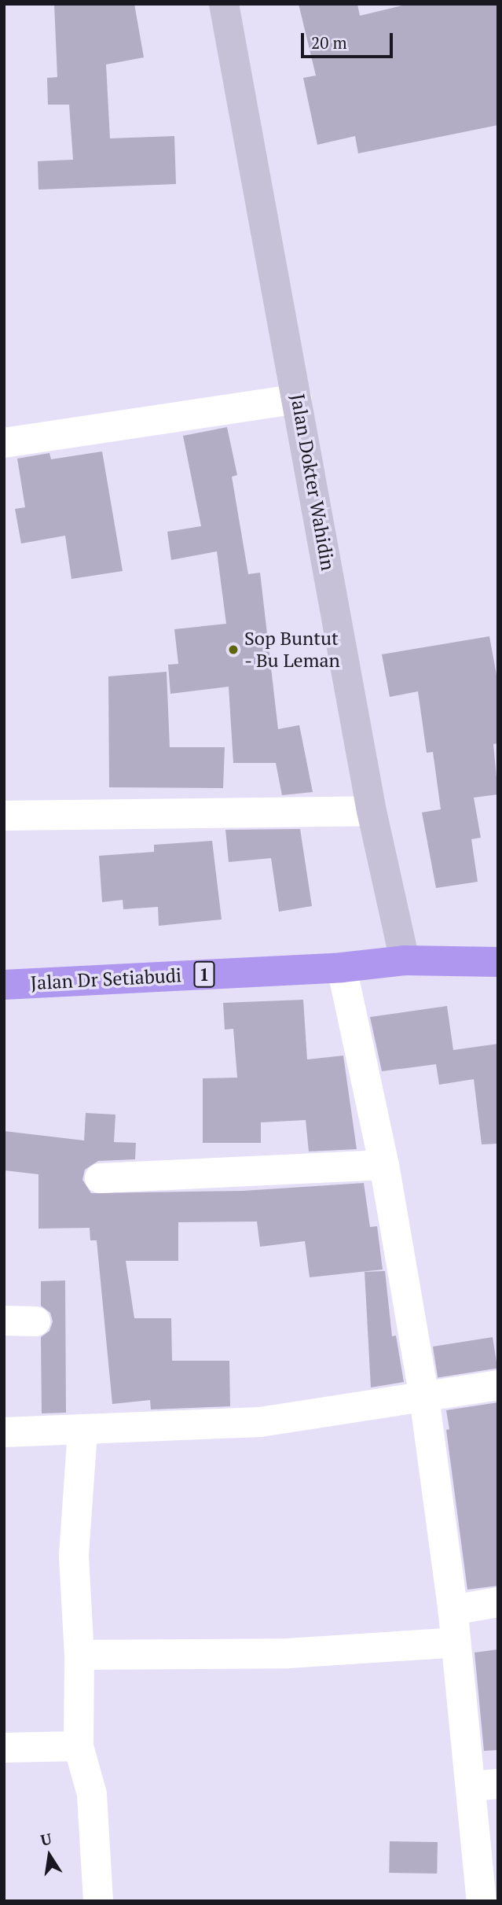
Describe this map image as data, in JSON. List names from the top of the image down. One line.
{"streets":{"highway":["1","Jalan Dr Setiabudi"],"street":["Jalan Dokter Wahidin"]},"crossings":[["Jalan Dokter Wahidin","1"],["Jalan Dokter Wahidin","Jalan Dr Setiabudi"],["1","Jalan Dr Setiabudi"]],"places":["Sop Buntut - Bu Leman"],"scale_bar":"20 m","north":"top"}
